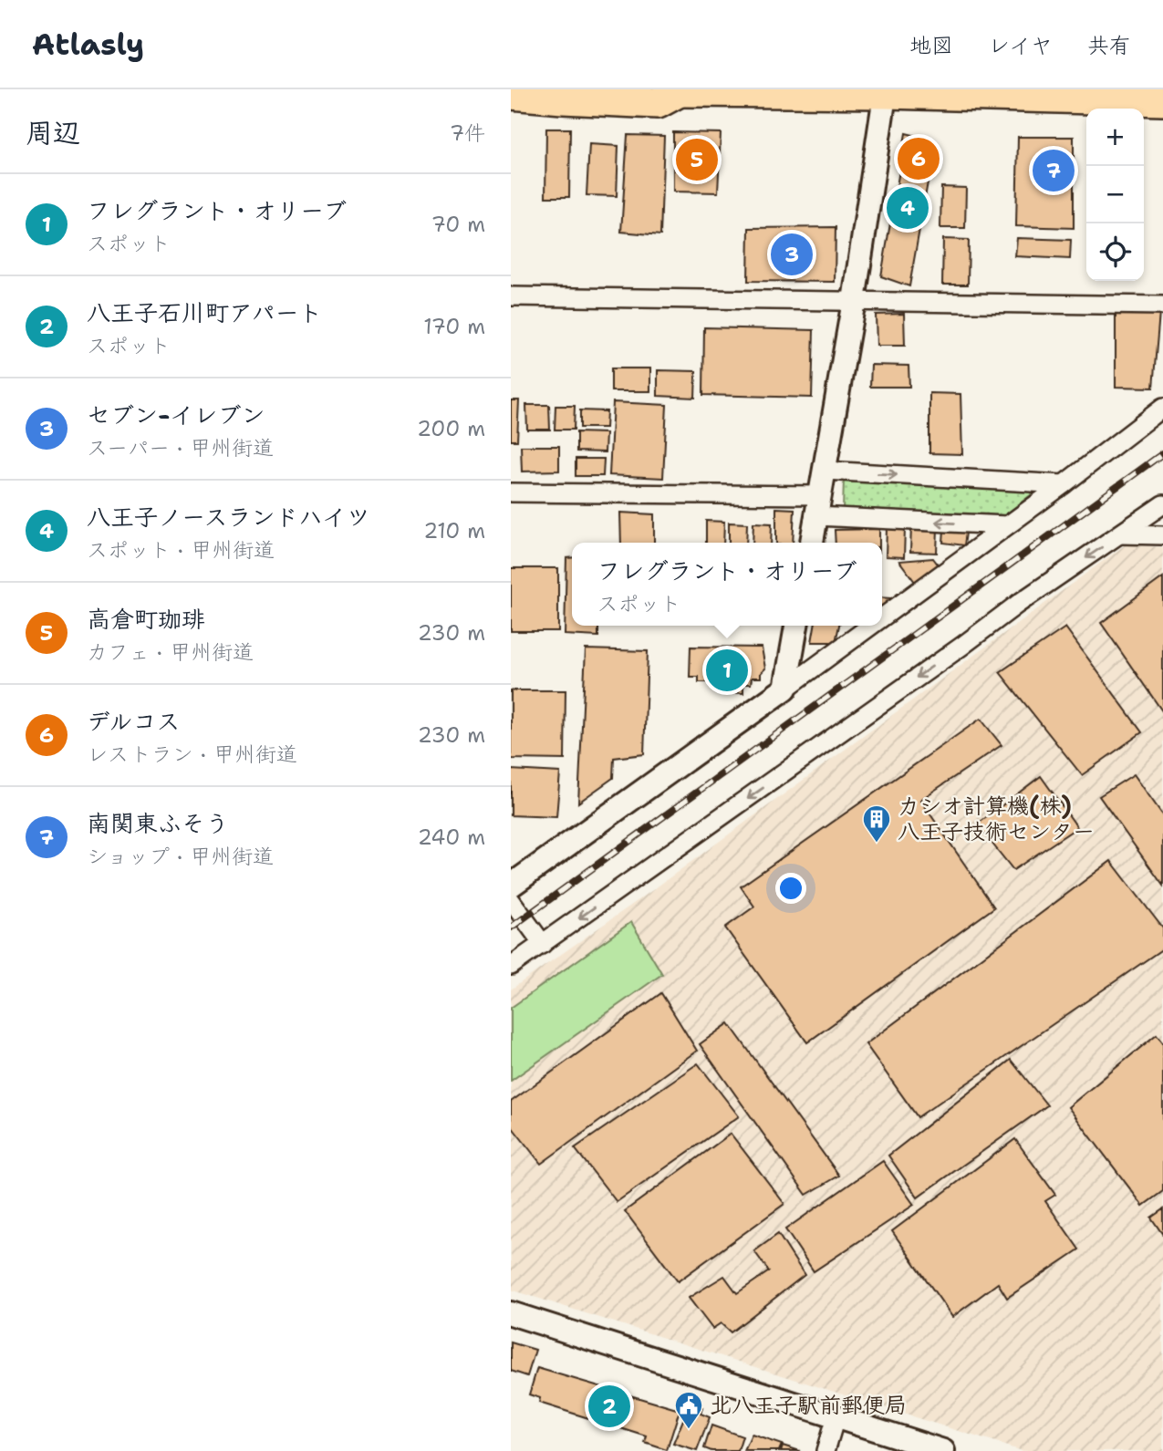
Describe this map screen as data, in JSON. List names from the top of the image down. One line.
{"places":{"building":["カシオ計算機(株) 八王子技術センター"],"public building":["北八王子駅前郵便局"]},"page":{"header":"Atlasly","nav":["地図","レイヤ","共有"],"heading":["周辺","7件"],"map_buttons":["+","−"],"pins":["6","5","7","4","3","1","2"],"list":[{"mark":"1","name":"フレグラント・オリーブ","note":"スポット","value":"70 m"},{"mark":"2","name":"八王子石川町アパート","note":"スポット","value":"170 m"},{"mark":"3","name":"セブン-イレブン","note":"スーパー · 甲州街道","value":"200 m"},{"mark":"4","name":"八王子ノースランドハイツ","note":"スポット · 甲州街道","value":"210 m"},{"mark":"5","name":"高倉町珈琲","note":"カフェ · 甲州街道","value":"230 m"},{"mark":"6","name":"デルコス","note":"レストラン · 甲州街道","value":"230 m"},{"mark":"7","name":"南関東ふそう","note":"ショップ · 甲州街道","value":"240 m"}],"popup":["フレグラント・オリーブ","スポット"]}}
